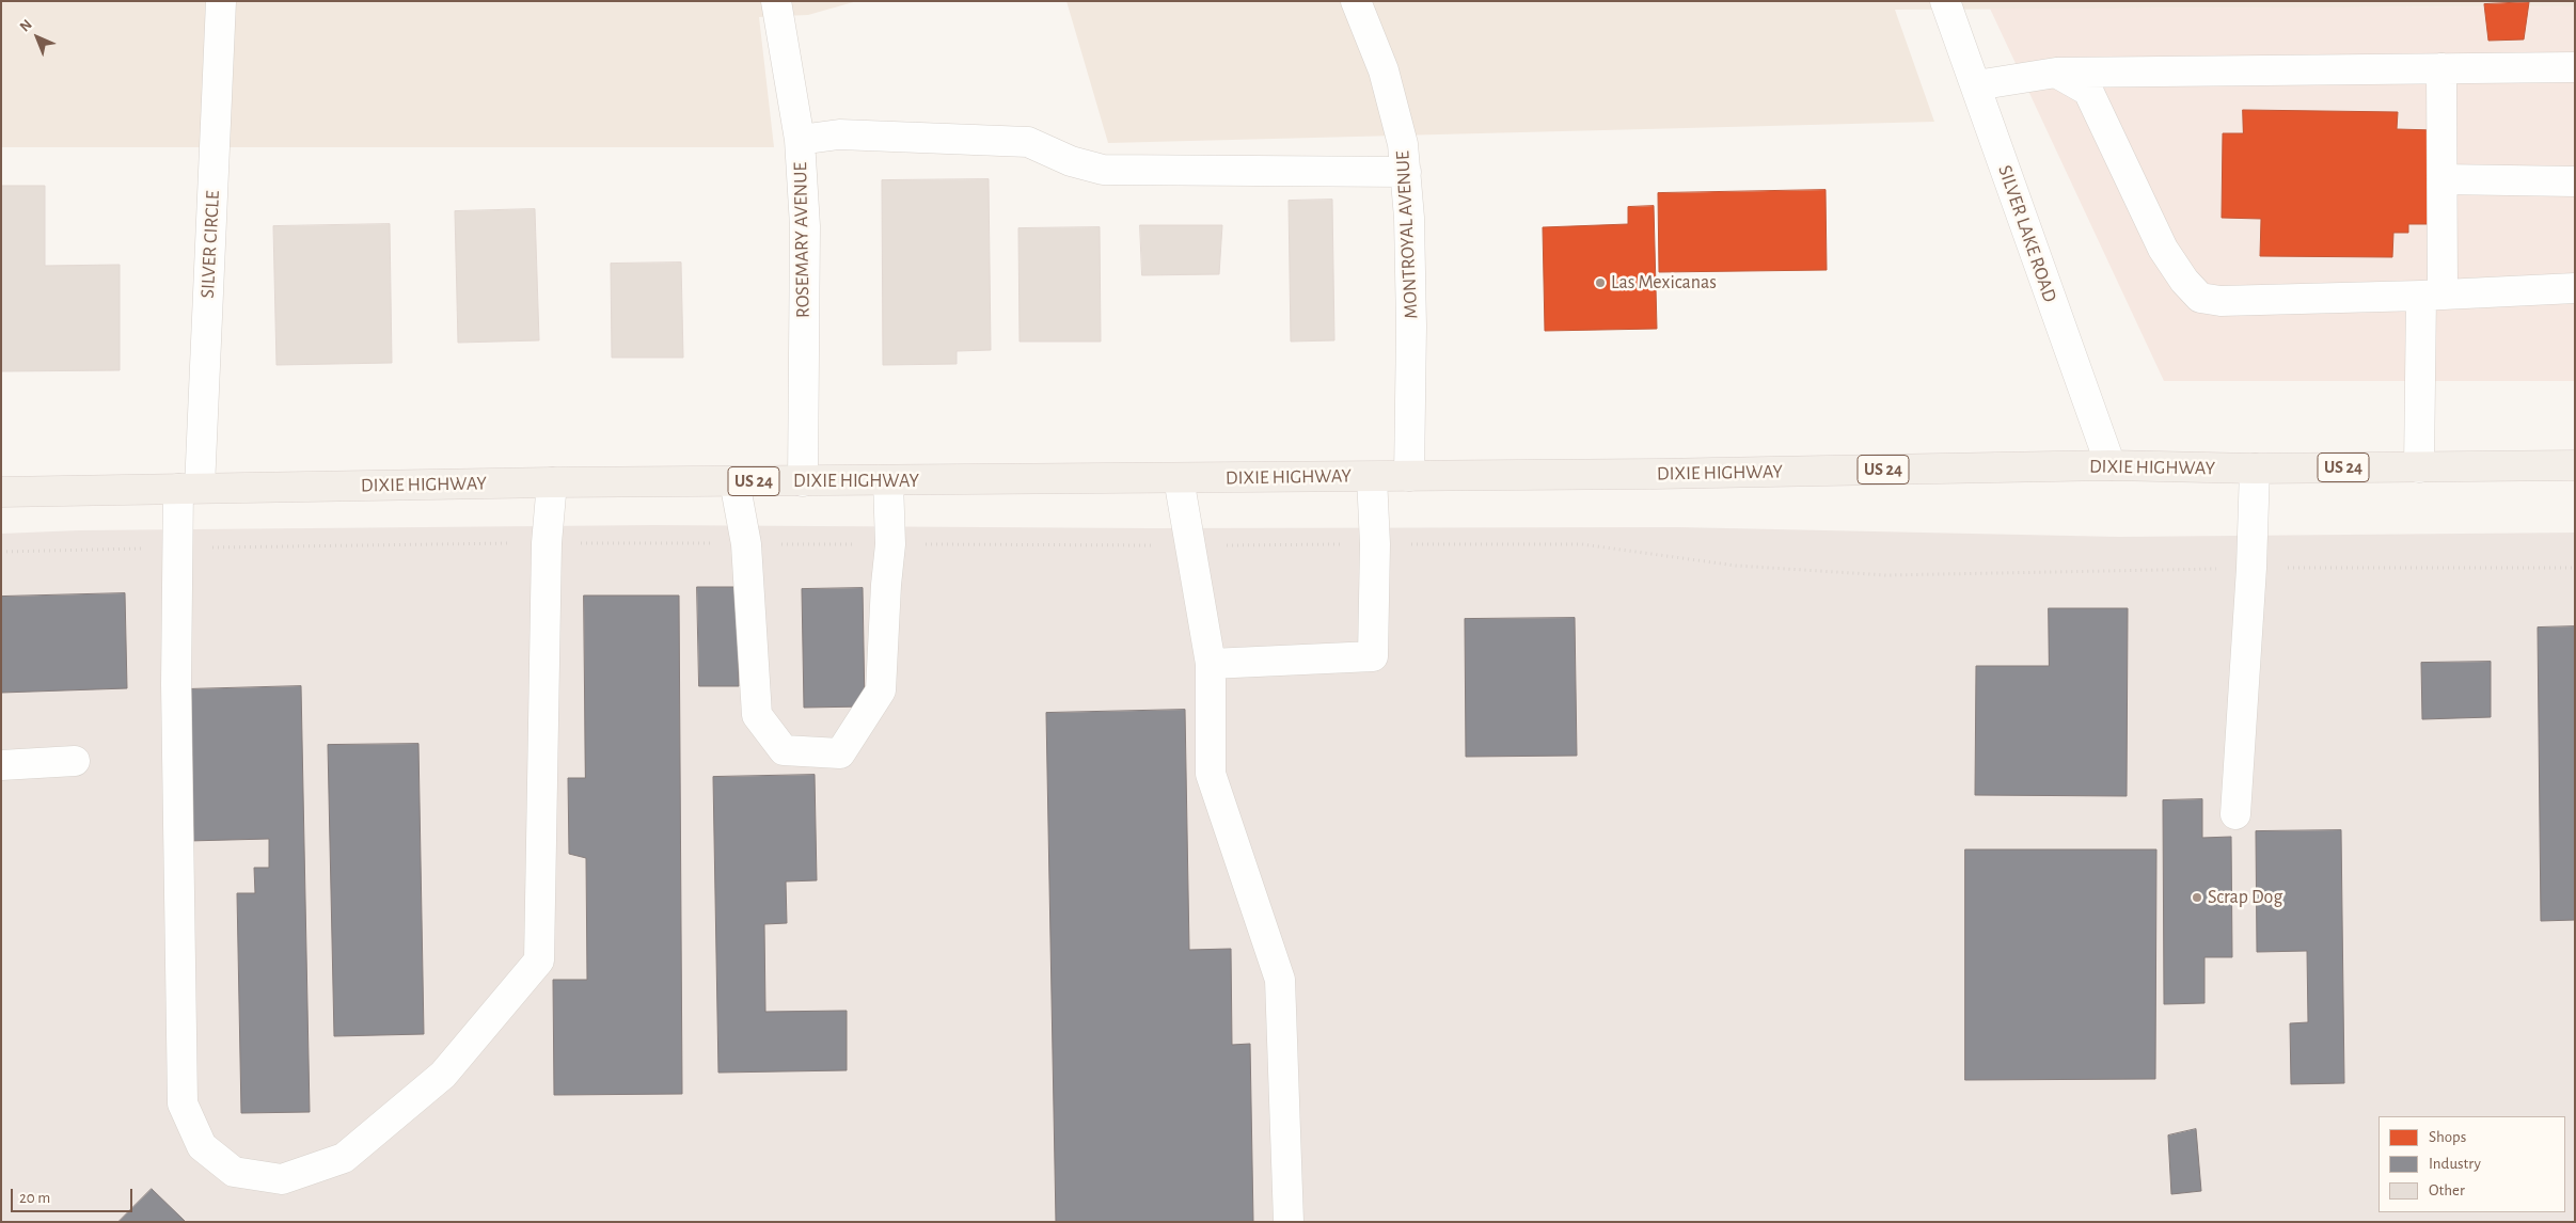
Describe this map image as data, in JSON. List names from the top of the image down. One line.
{"streets":{"main road":["DIXIE HIGHWAY","US 24"],"street":["SILVER LAKE ROAD","MONTROYAL AVENUE","ROSEMARY AVENUE","SILVER CIRCLE"]},"crossings":[["SILVER LAKE ROAD","DIXIE HIGHWAY"],["MONTROYAL AVENUE","DIXIE HIGHWAY"],["ROSEMARY AVENUE","DIXIE HIGHWAY"],["SILVER CIRCLE","DIXIE HIGHWAY"]],"places":["Las Mexicanas","Scrap Dog"],"legend":["Shops","Industry","Other"],"scale_bar":"20 m","north":"top left"}
